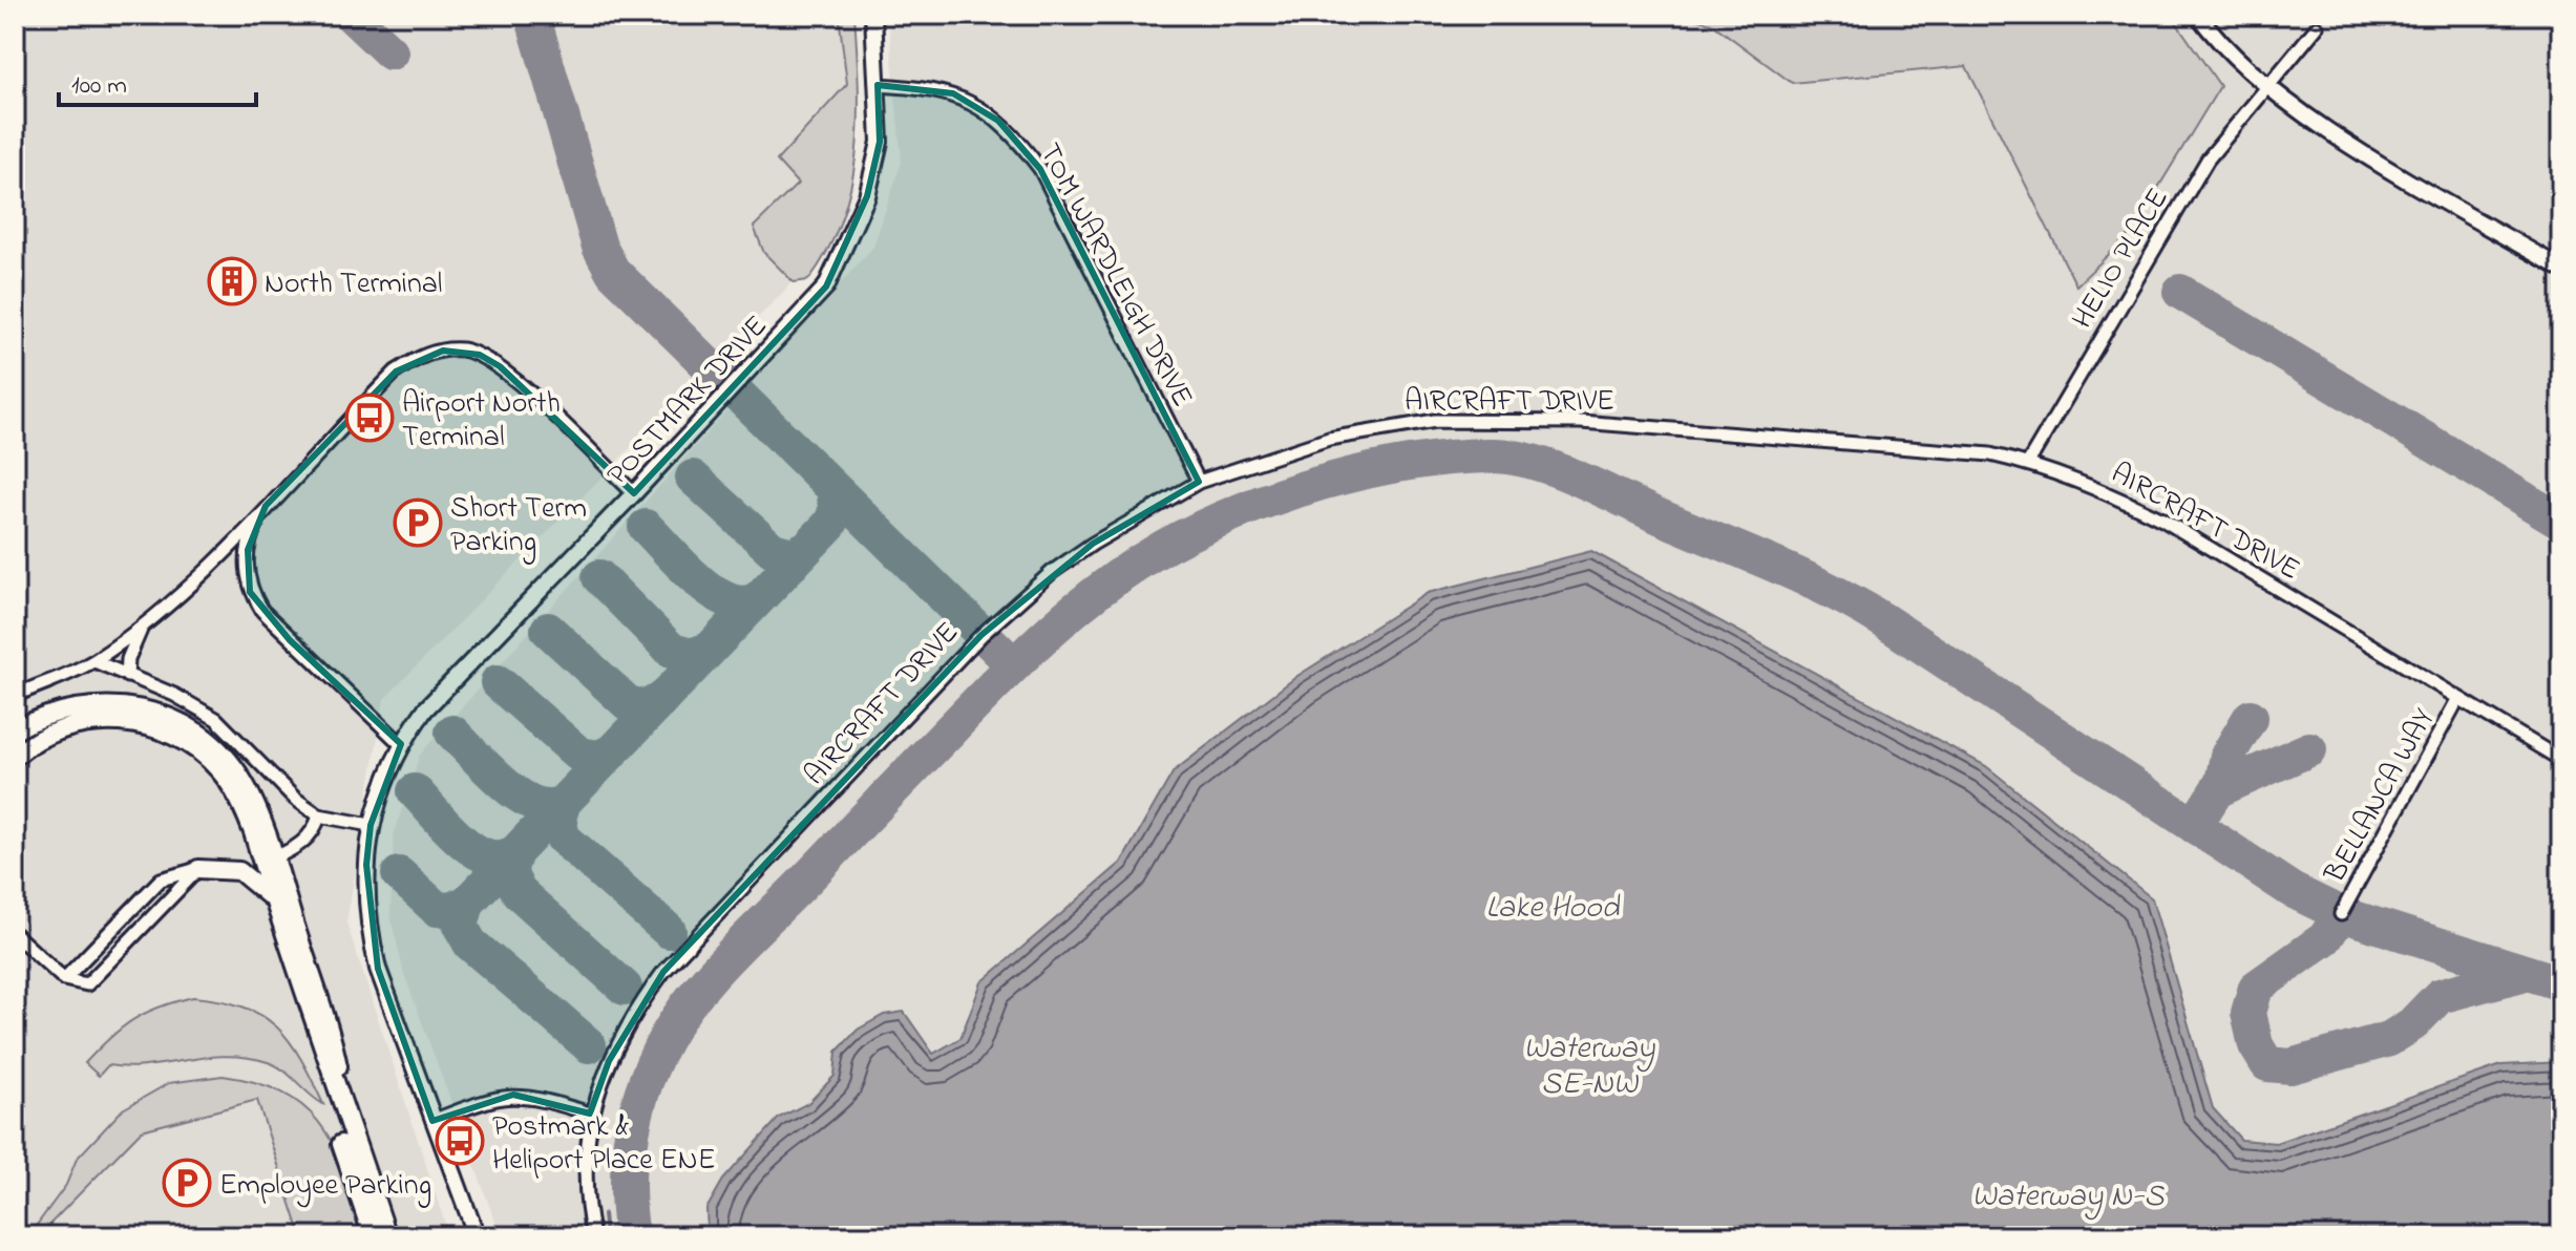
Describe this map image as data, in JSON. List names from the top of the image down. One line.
{"streets":{"street":["HELIO PLACE","TOM WARDLEIGH DRIVE","POSTMARK DRIVE","AIRCRAFT DRIVE","BELLANCA WAY"]},"crossings":[["HELIO PLACE","AIRCRAFT DRIVE"],["TOM WARDLEIGH DRIVE","POSTMARK DRIVE"],["TOM WARDLEIGH DRIVE","AIRCRAFT DRIVE"],["AIRCRAFT DRIVE","BELLANCA WAY"]],"water":["Lake Hood","Waterway SE-NW","Waterway N-S"],"places":{"building":["North Terminal"],"bus stop":["Airport North Terminal","Postmark & Heliport Place ENE"],"parking":["Short Term Parking","Employee Parking"]},"scale_bar":"100 m"}
